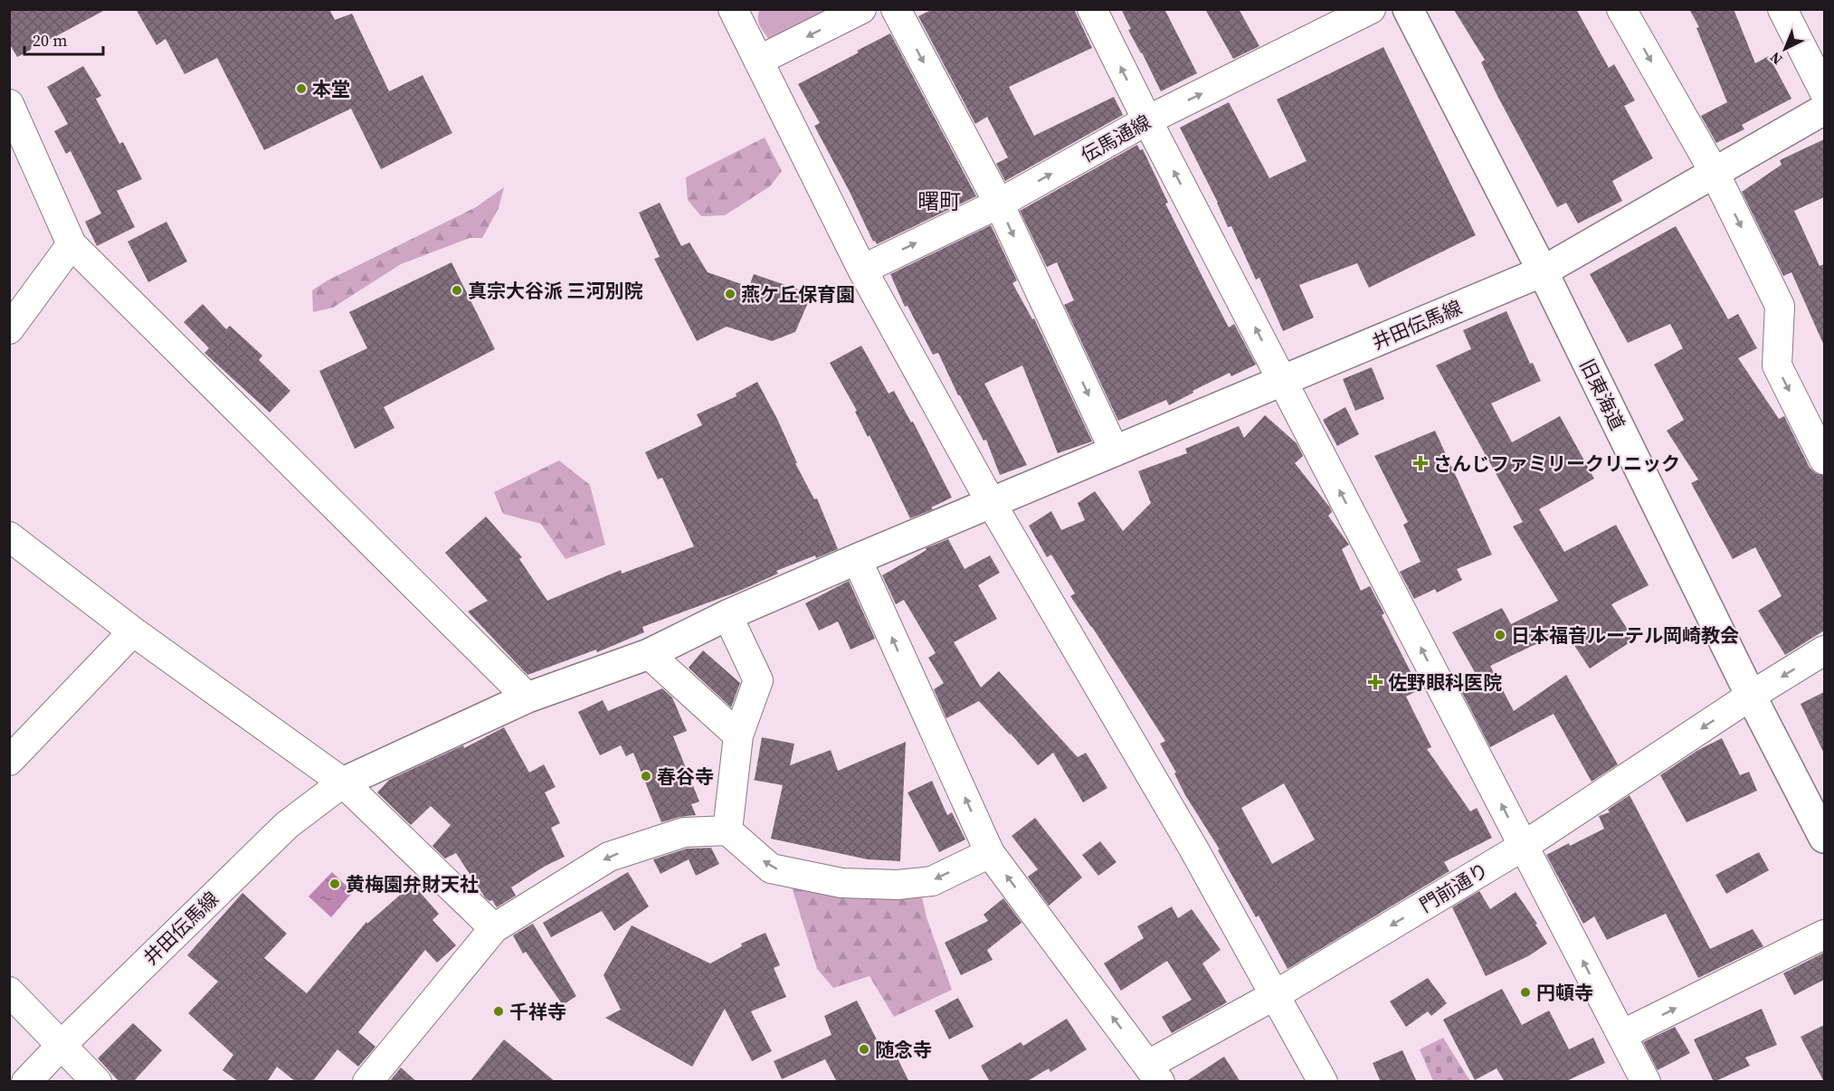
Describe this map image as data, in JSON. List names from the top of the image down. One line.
{"streets":{"street":["伝馬通線","井田伝馬線","旧東海道","門前通り"]},"crossings":[["井田伝馬線","旧東海道"],["旧東海道","門前通り"]],"one_way":["伝馬通線"],"districts":["曙町"],"places":{"other":["本堂","真宗大谷派 三河別院","燕ケ丘保育園","日本福音ルーテル岡崎教会","春谷寺","黄梅園弁財天社","円頓寺","千祥寺","随念寺"],"health":["さんじファミリークリニック","佐野眼科医院"]},"scale_bar":"20 m","north":"bottom left"}
